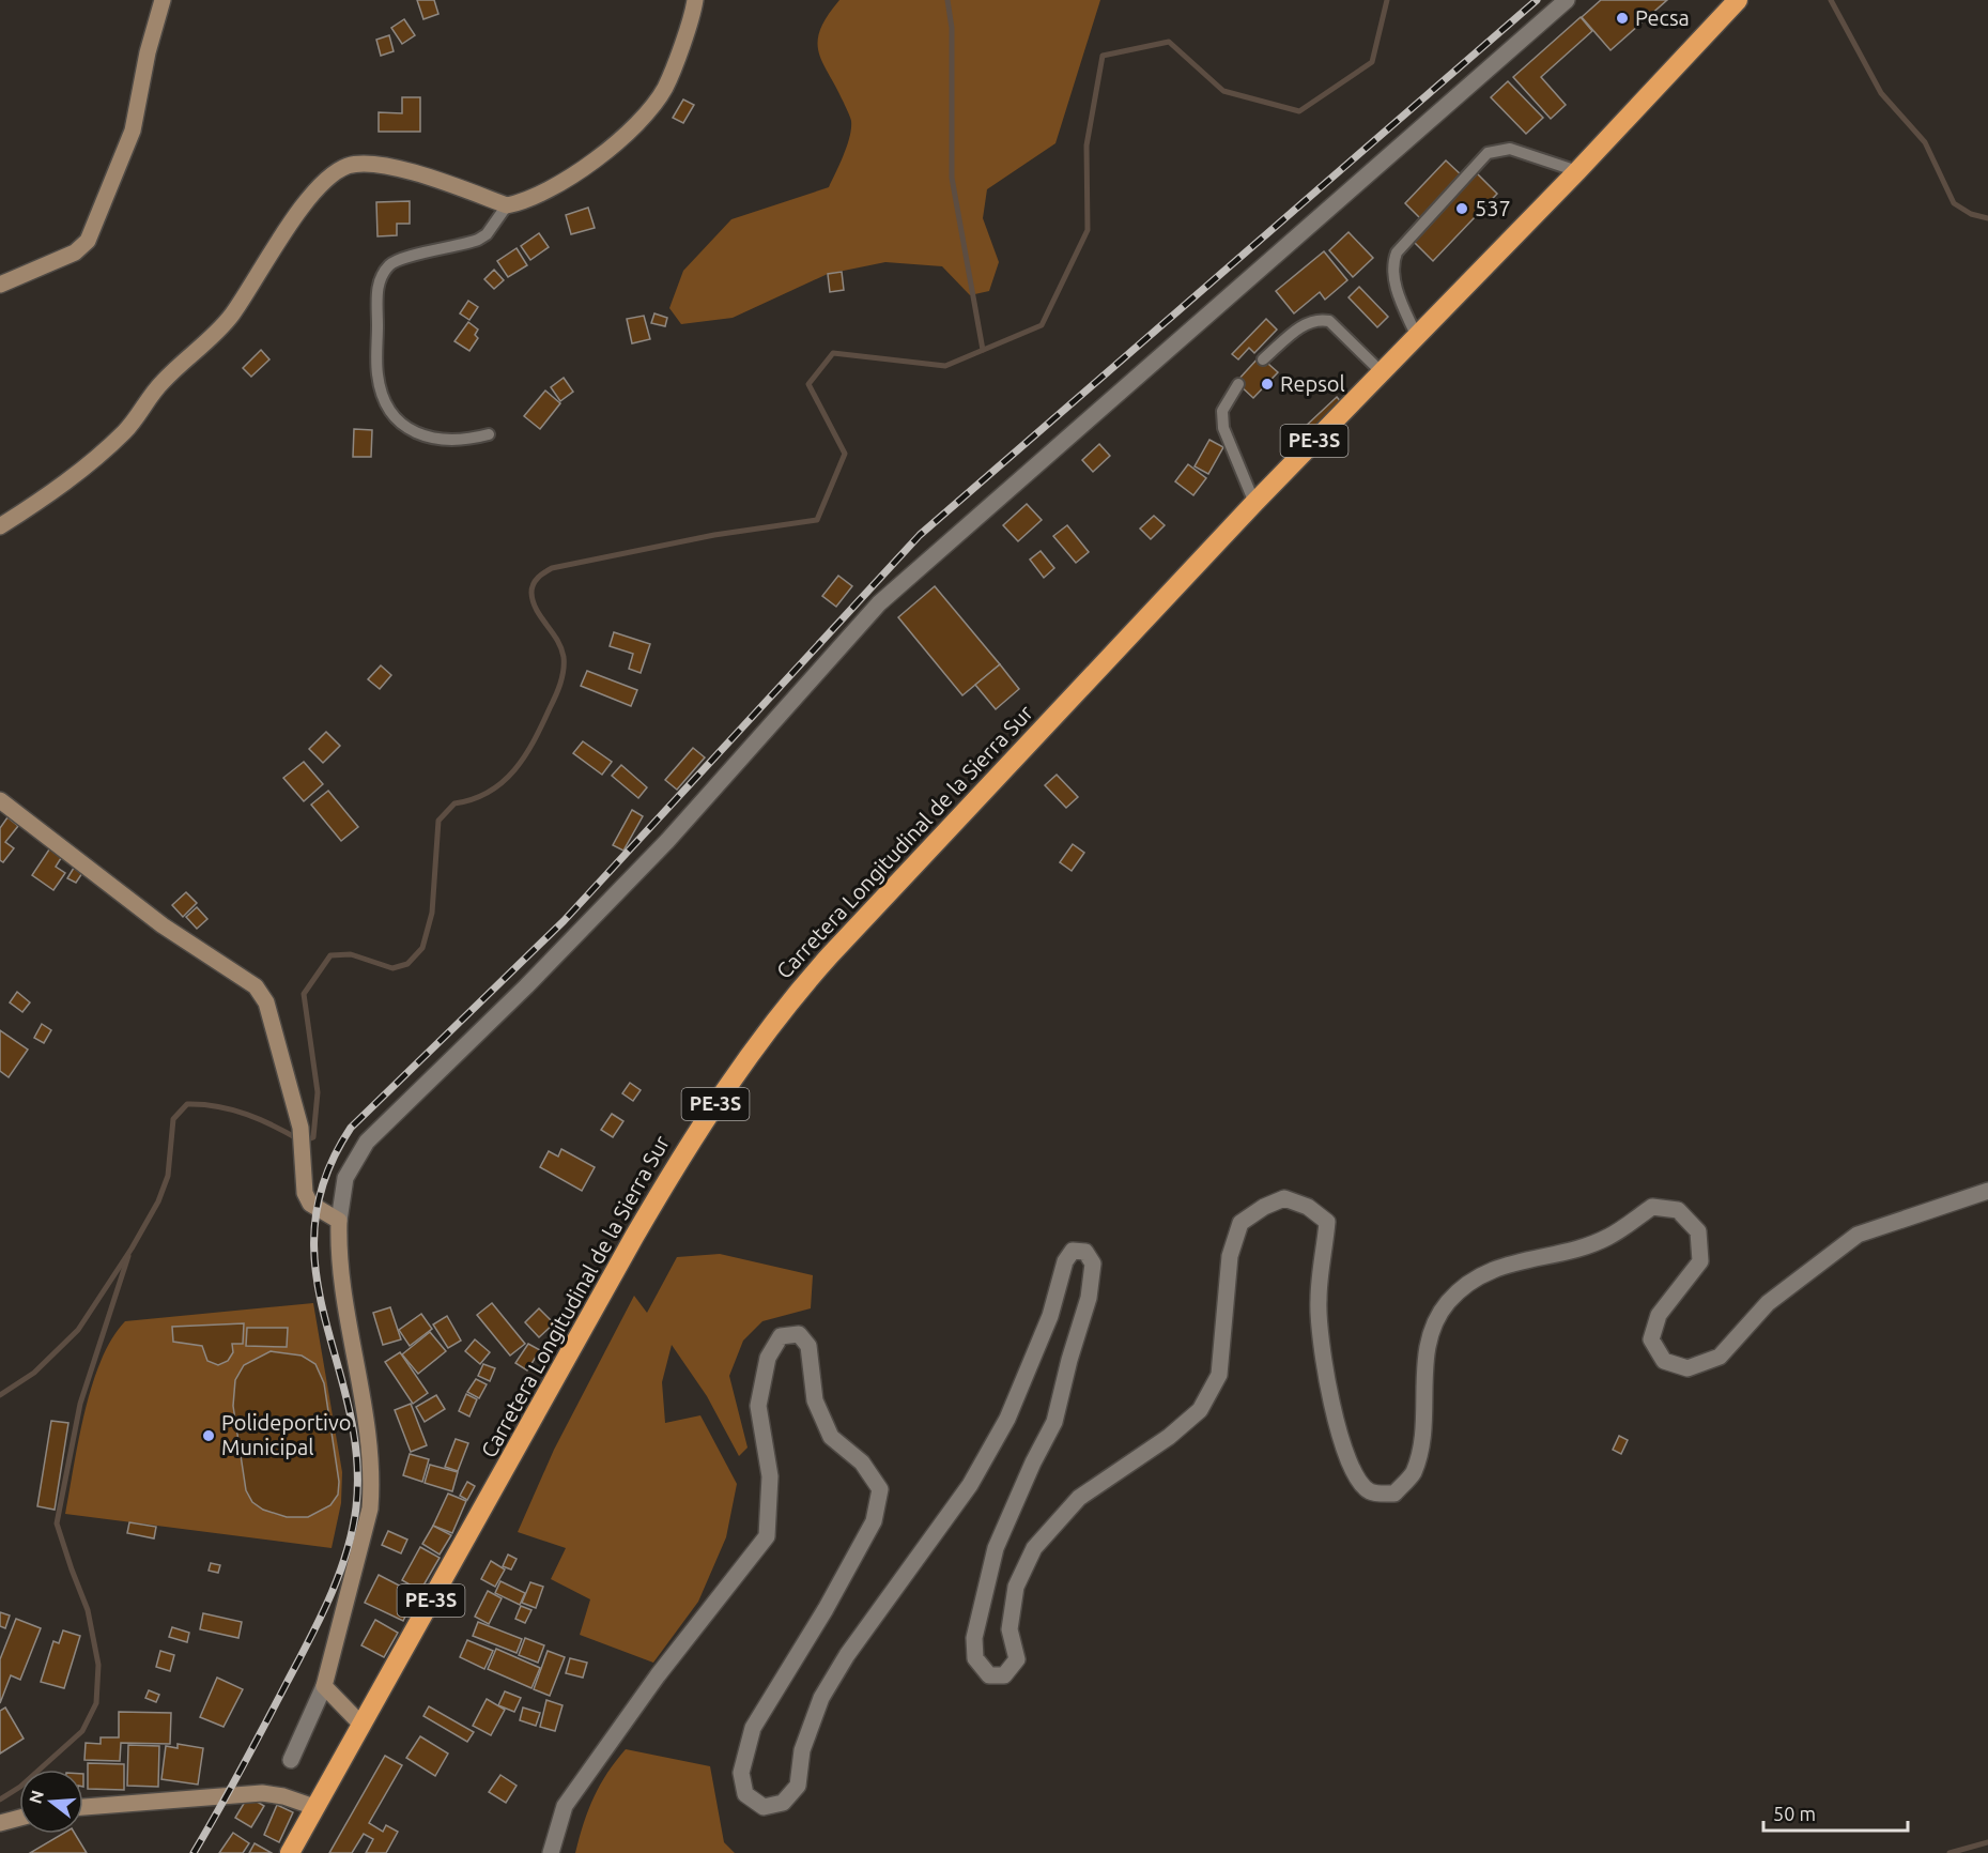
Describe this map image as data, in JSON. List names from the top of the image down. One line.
{"streets":{"highway":["PE-3S","Carretera Longitudinal de la Sierra Sur"]},"places":["Pecsa","537","Repsol","Polideportivo Municipal"],"scale_bar":"50 m","north":"left"}
